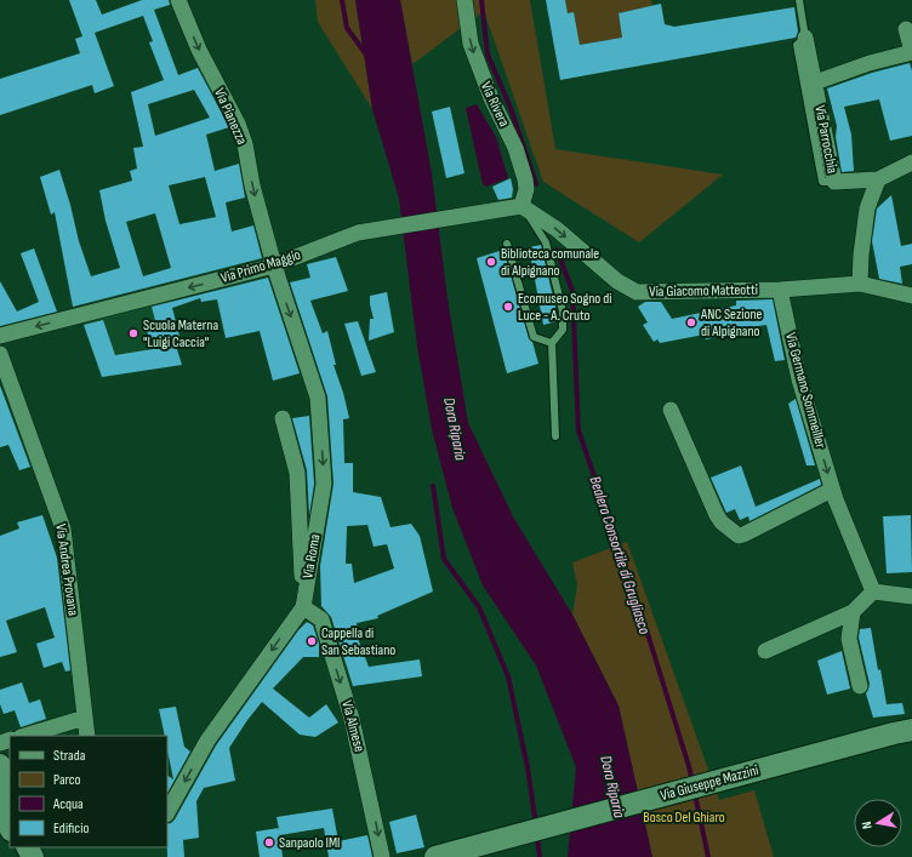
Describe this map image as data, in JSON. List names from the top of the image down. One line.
{"streets":{"street":["Via Rivera","Via Pianezza","Via Parrocchia","Via Primo Maggio","Via Giacomo Matteotti","Via Germano Sommeiller","Via Roma","Via Andrea Provana","Via Almese","Via Giuseppe Mazzini"]},"crossings":[["Via Rivera","Via Primo Maggio"],["Via Rivera","Via Giacomo Matteotti"],["Via Pianezza","Via Primo Maggio"],["Via Pianezza","Via Roma"],["Via Primo Maggio","Via Giacomo Matteotti"],["Via Primo Maggio","Via Roma"],["Via Giacomo Matteotti","Via Germano Sommeiller"],["Via Roma","Via Almese"]],"one_way":["Via Rivera","Via Pianezza","Via Primo Maggio","Via Giacomo Matteotti","Via Germano Sommeiller","Via Almese"],"water":["Dora Riparia","Bealera Consortile di Grugliasco"],"parks":["Bosco Del Ghiaro"],"places":["Biblioteca comunale di Alpignano","Ecomuseo Sogno di Luce - A. Cruto","ANC Sezione di Alpignano","Scuola Materna \"Luigi Caccia\"","Cappella di San Sebastiano","Sanpaolo IMI"],"legend":["Strada","Parco","Acqua","Edificio"],"north":"left"}
